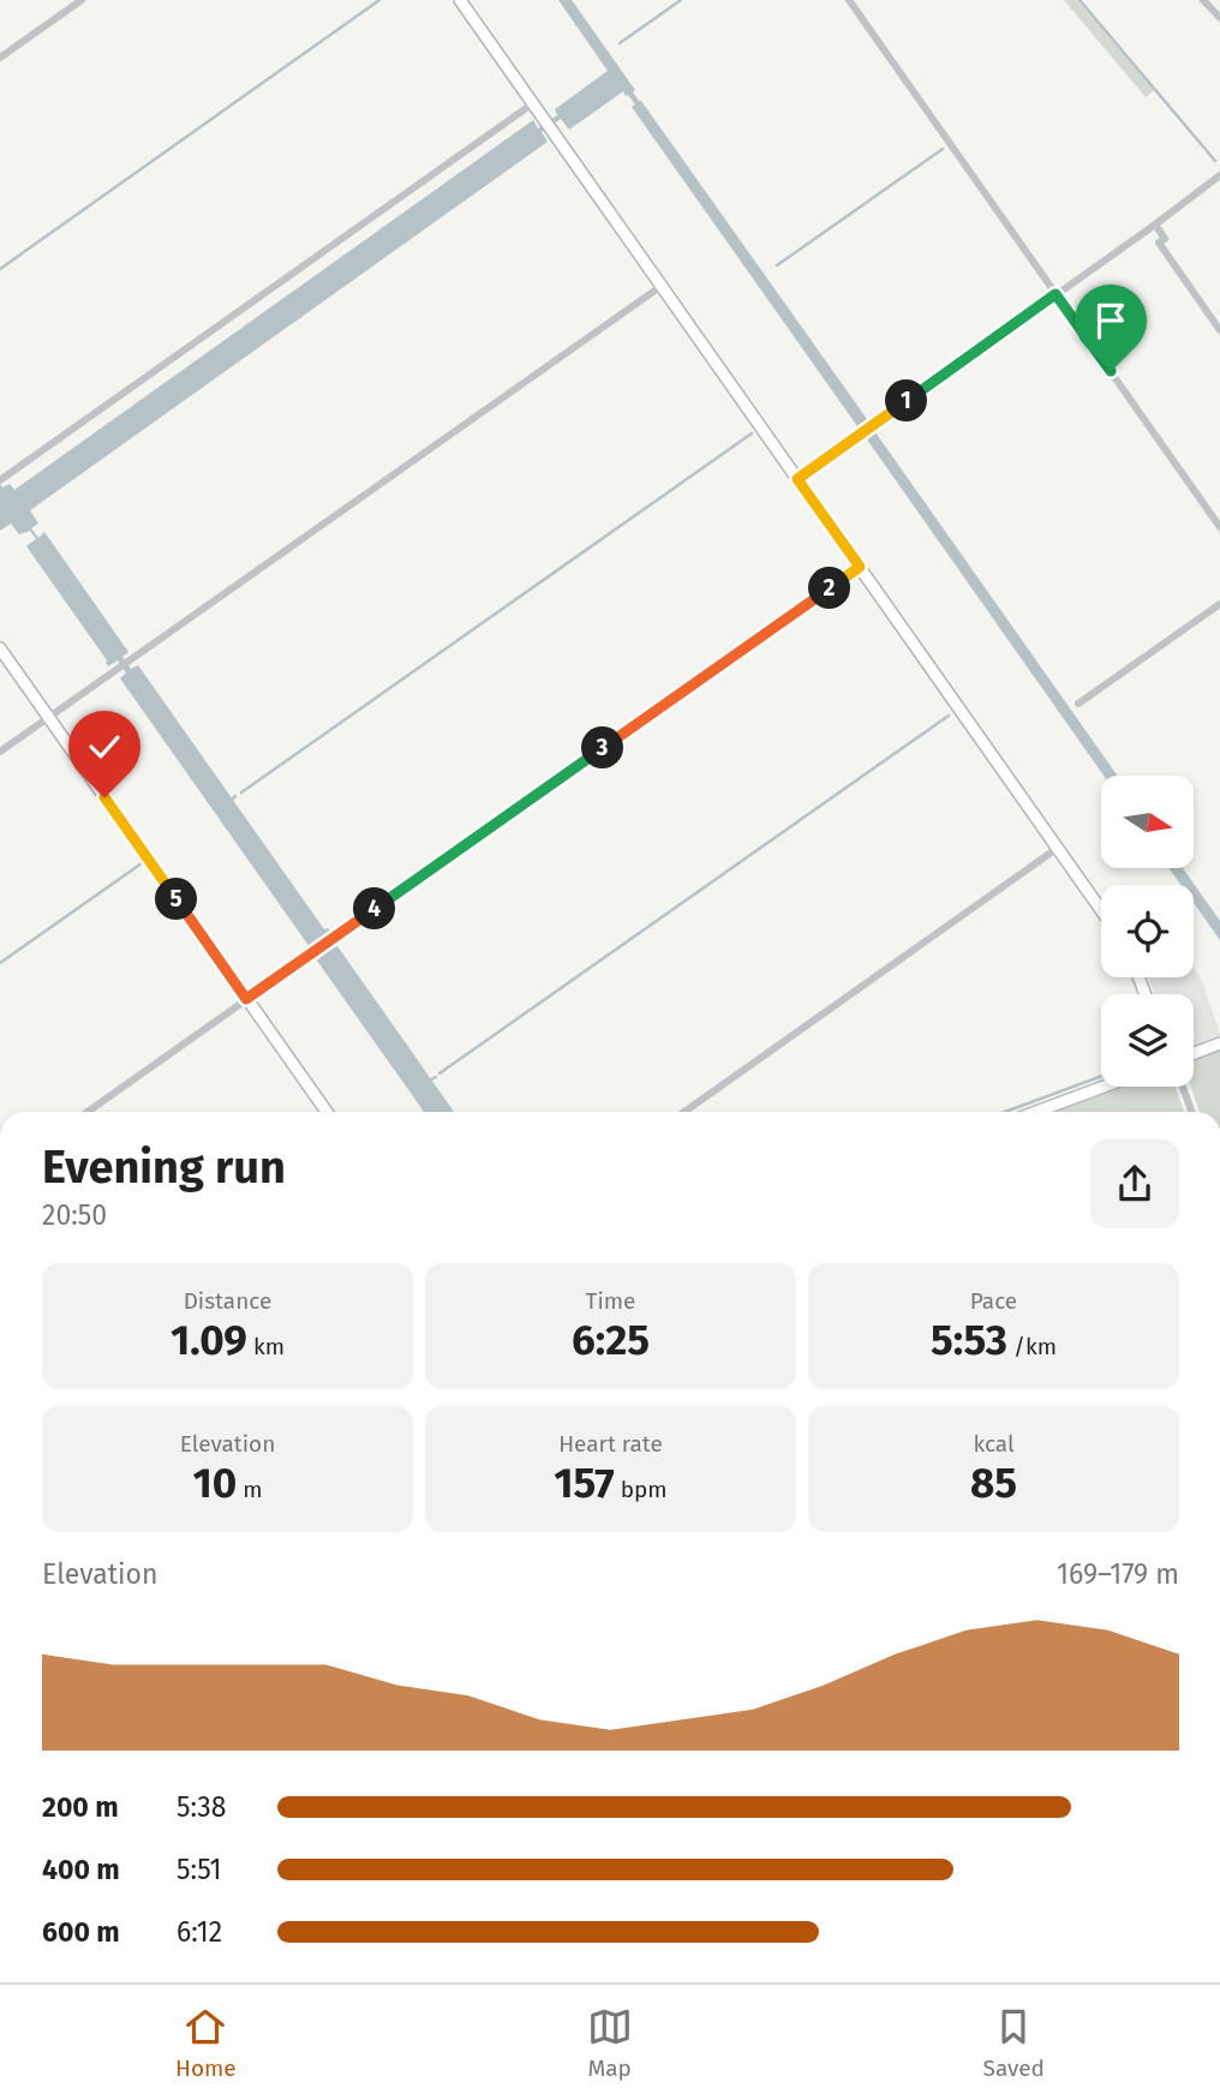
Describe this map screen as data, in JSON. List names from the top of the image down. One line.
{"north":"right","page":{"pins":["1","2","3","5","4"],"heading":["Evening run","20:50"],"stats":[["Distance","1.09 km"],["Time","6:25"],["Pace","5:53 /km"],["Elevation","10 m"],["Heart rate","157 bpm"],["kcal","85"]],"chart":["Elevation","169–179 m"],"list":[{"name":"200 m","note":"5:38"},{"name":"400 m","note":"5:51"},{"name":"600 m","note":"6:12"}],"tabs":["Home","Map","Saved"]}}
